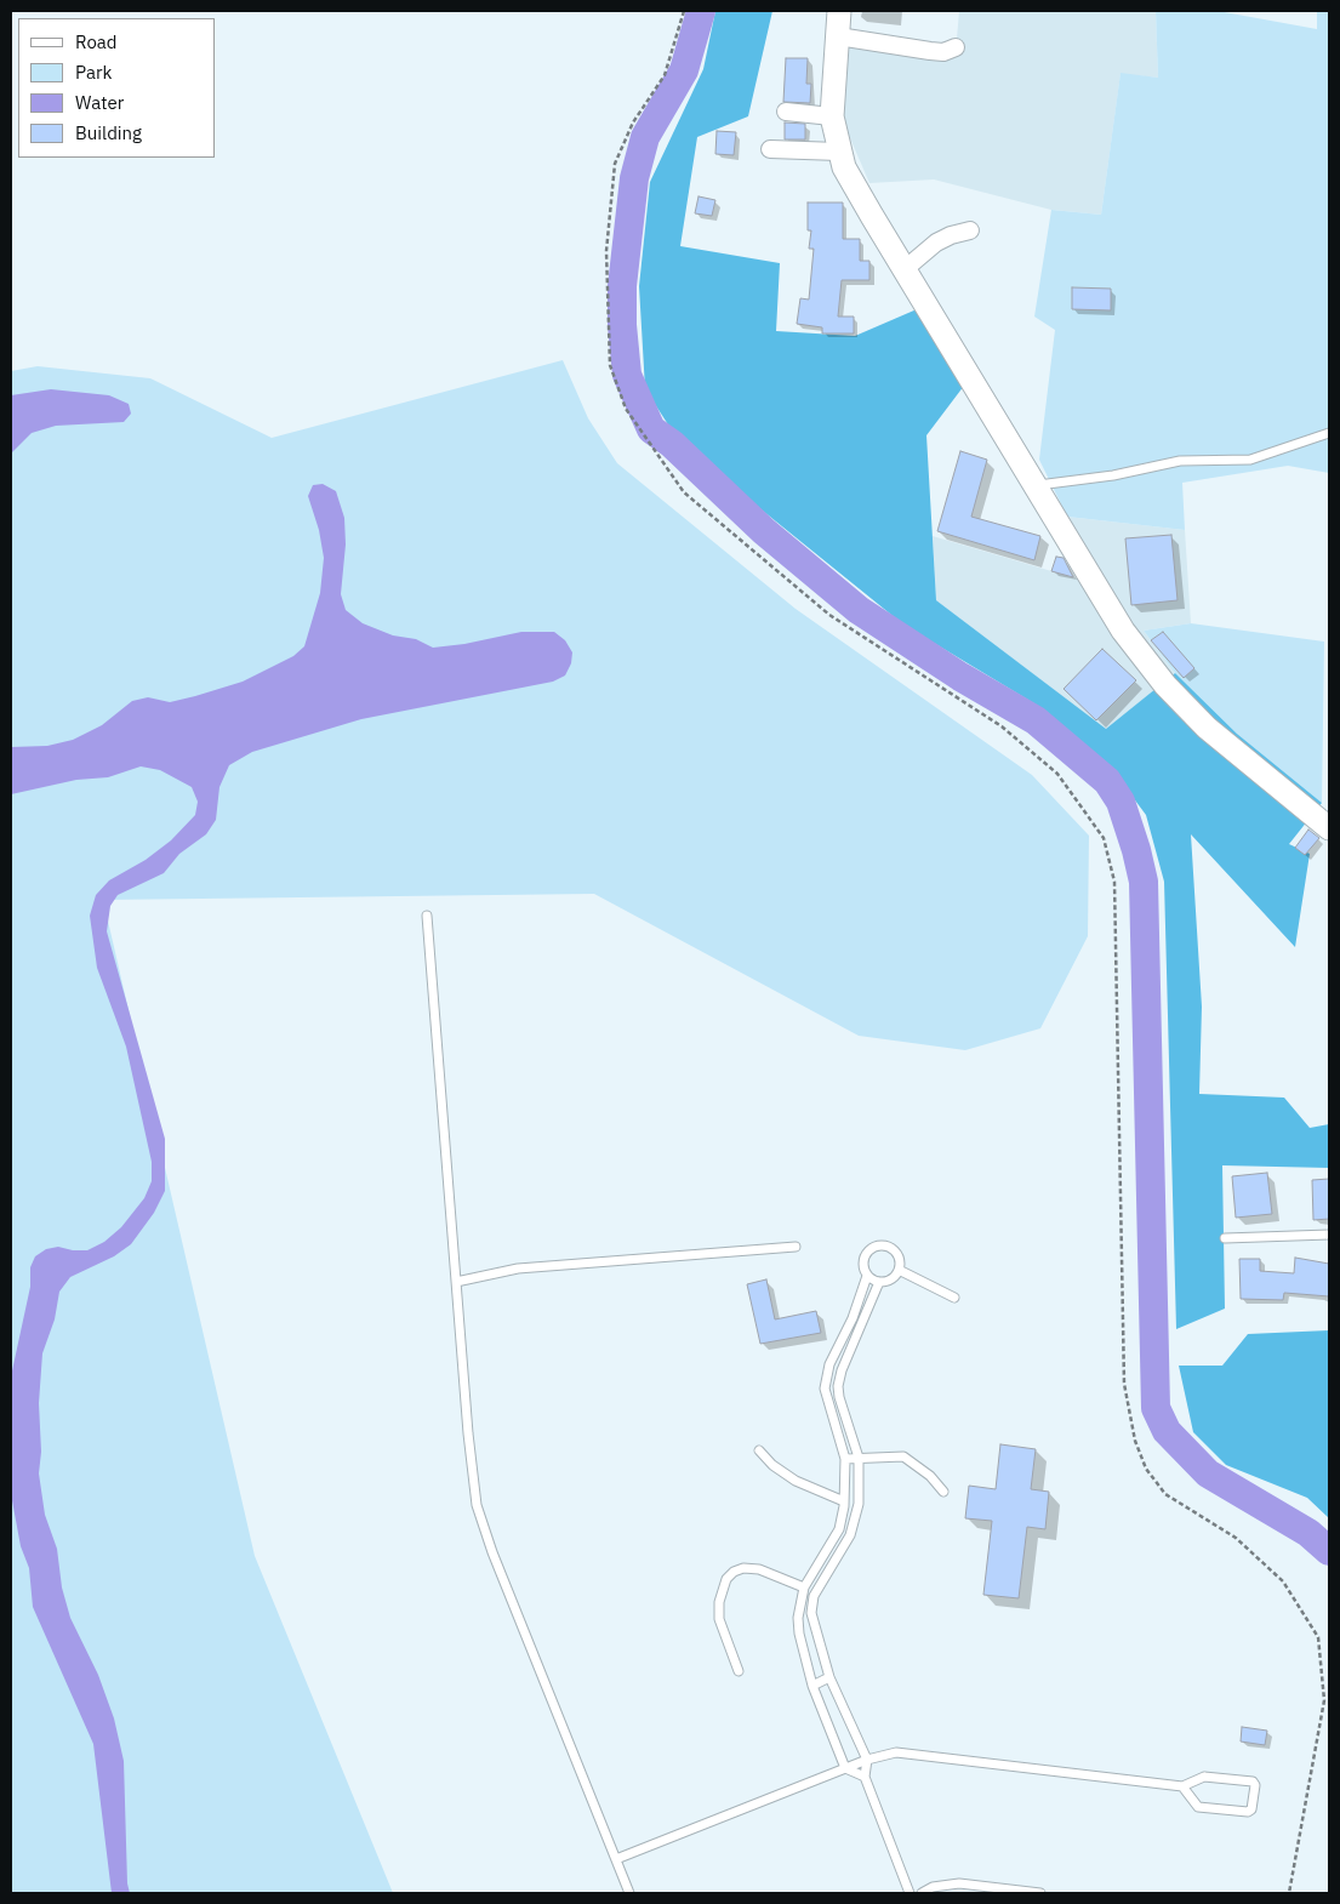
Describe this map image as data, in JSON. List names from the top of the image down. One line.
{"legend":["Road","Park","Water","Building"]}
